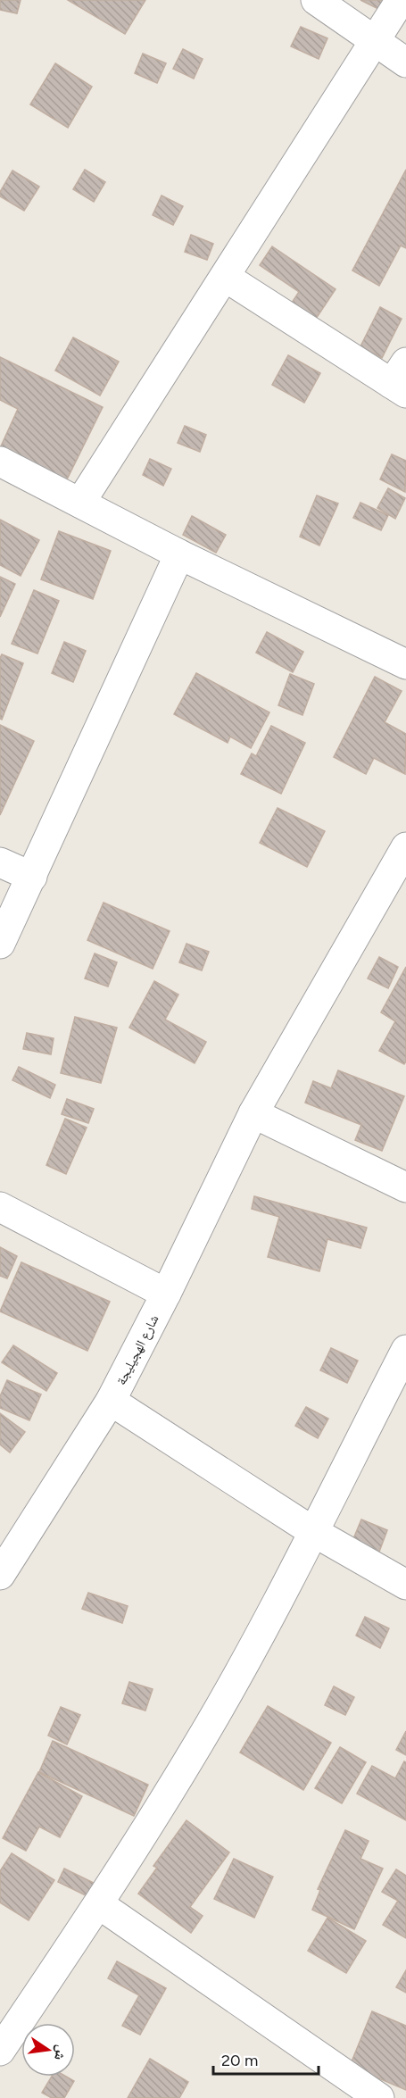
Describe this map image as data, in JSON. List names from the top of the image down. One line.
{"streets":{"street":["شارع الهجيليجة"]},"scale_bar":"20 m","north":"right"}
